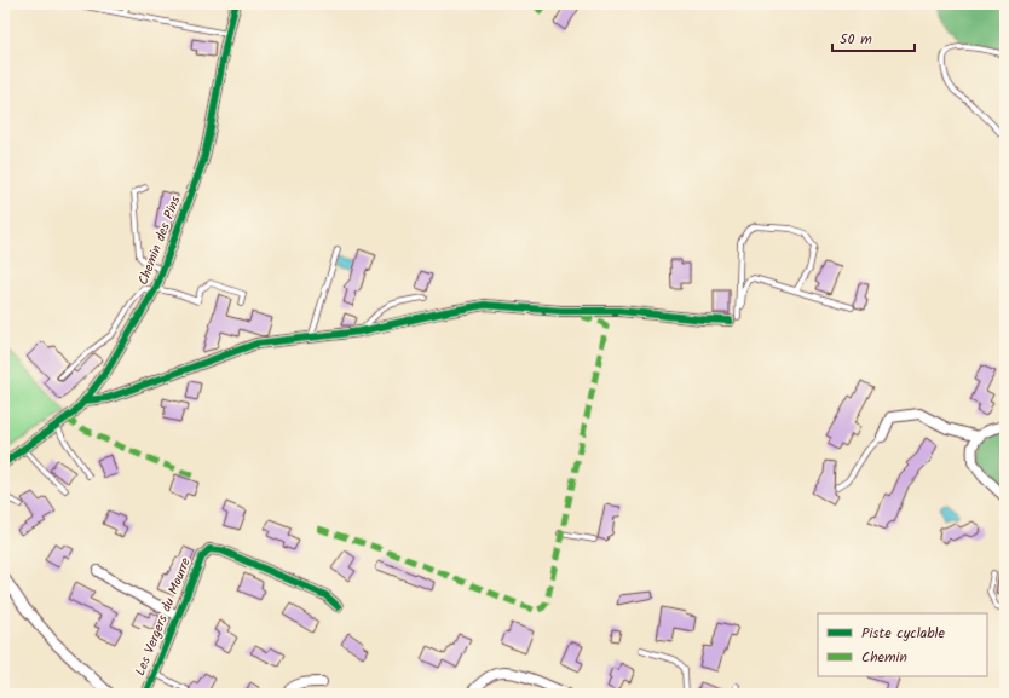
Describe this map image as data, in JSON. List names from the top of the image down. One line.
{"streets":{"street":["Chemin des Pins","Les Vergers du Mourre"]},"legend":["Piste cyclable","Chemin"],"scale_bar":"50 m"}
